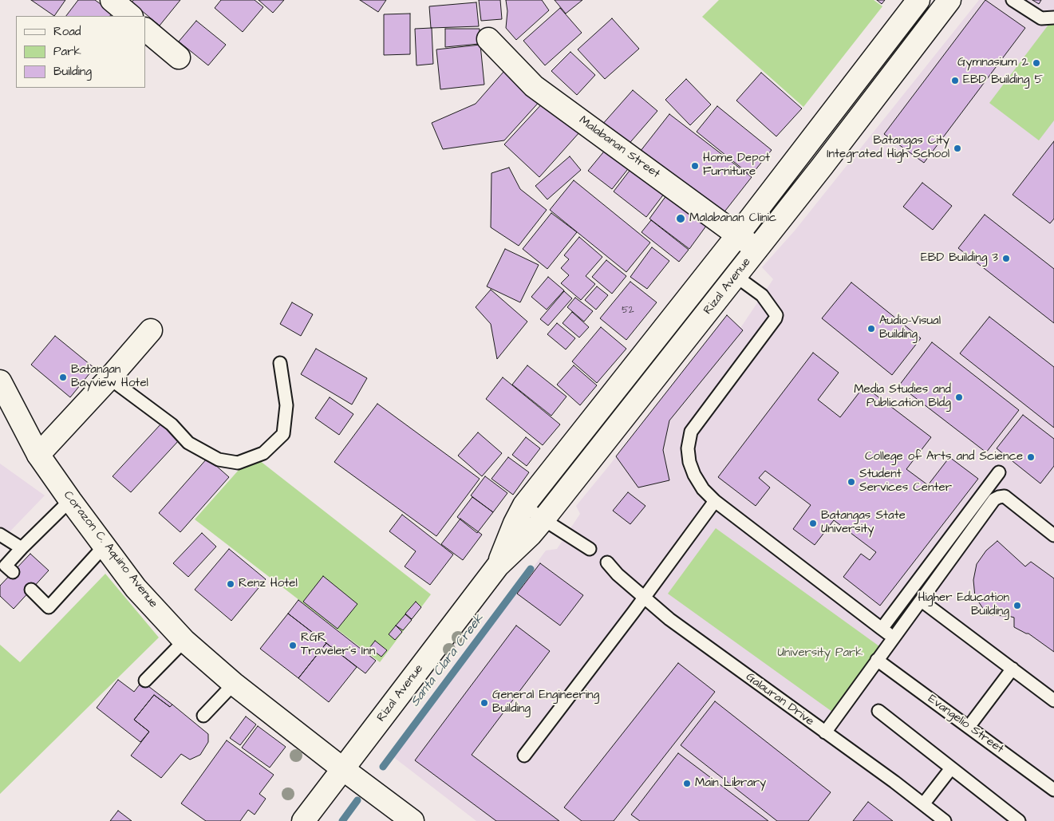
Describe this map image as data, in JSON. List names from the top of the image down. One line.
{"streets":{"main road":["Malabanan Street","Rizal Avenue","Corazon C. Aquino Avenue"],"lane":["Galauran Drive","Evangelio Street"]},"crossings":[["Malabanan Street","Rizal Avenue"],["Rizal Avenue","Corazon C. Aquino Avenue"]],"water":["Santa Clara Creek"],"parks":["University Park"],"places":["Gymnasium 2","EBD Building 5","Batangas City Integrated High School","Home Depot Furniture","Malabanan Clinic","EBD Building 3","Audio-Visual Building","Batangan Bayview Hotel","Media Studies and Publication Bldg","College of Arts and Science","Student Services Center","Batangas State University","Renz Hotel","Higher Education Building","RGR Traveler's Inn","General Engineering Building","Main Library"],"house_numbers":["52"],"legend":["Road","Park","Building"]}
